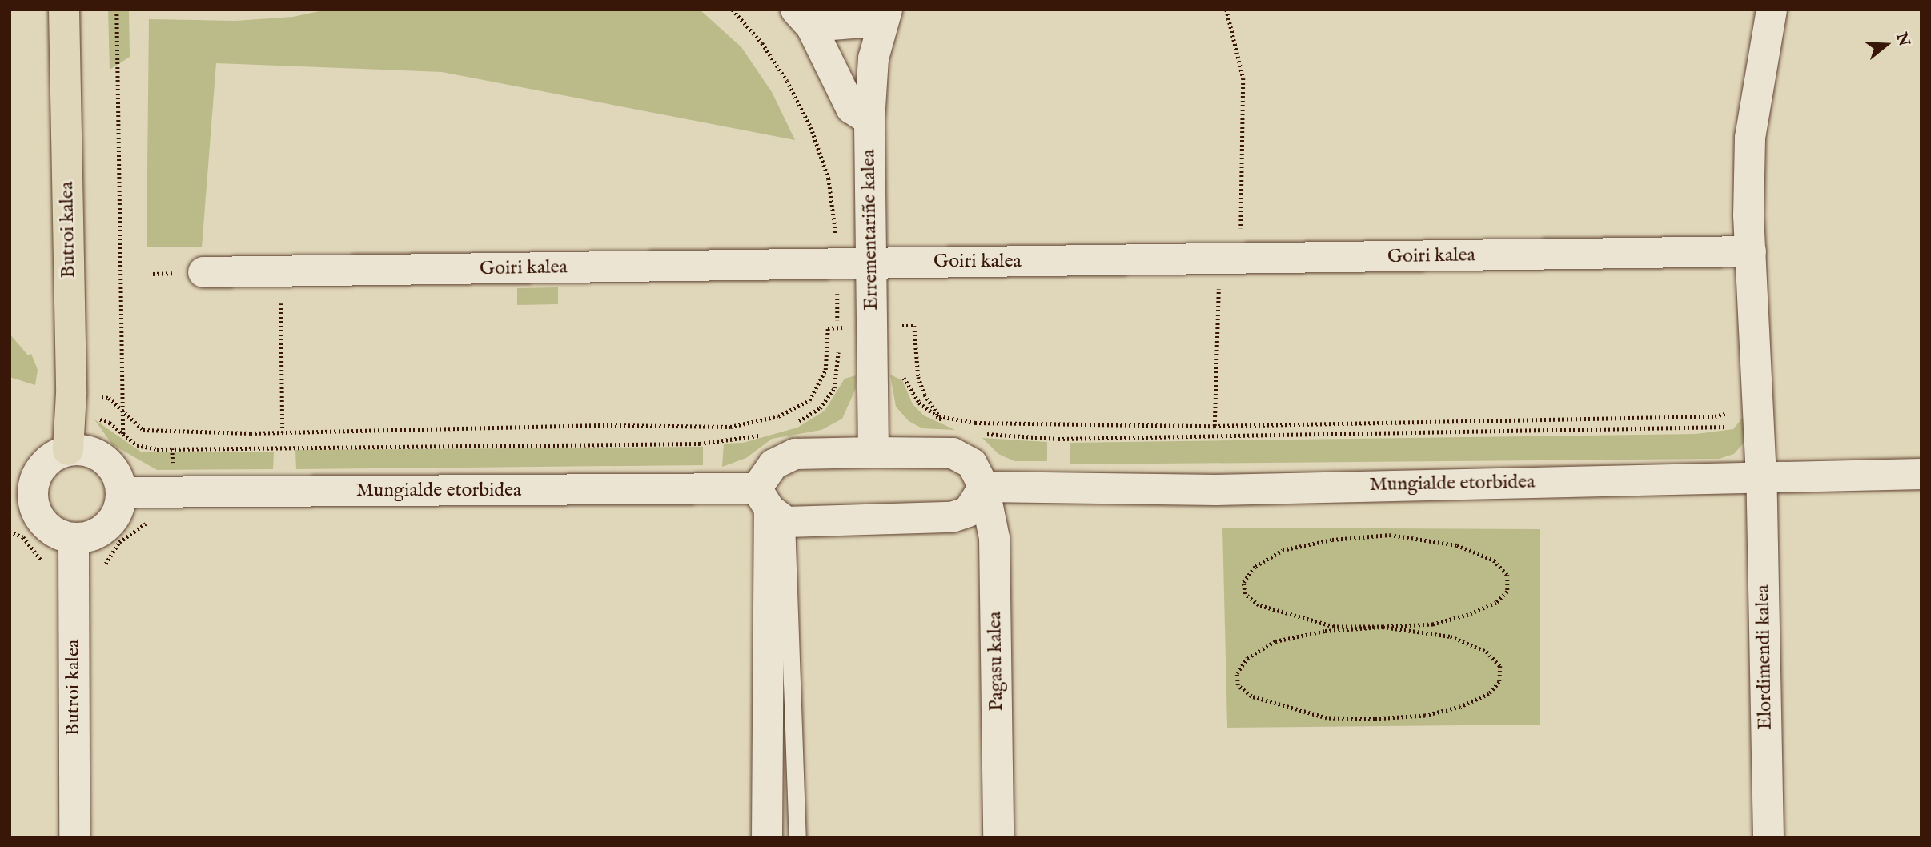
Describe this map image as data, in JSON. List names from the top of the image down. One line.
{"streets":{"main road":["Butroi kalea"],"street":["Errementariñe kalea","Goiri kalea","Mungialde etorbidea","Elordimendi kalea","Pagasu kalea"]},"crossings":[["Butroi kalea","Mungialde etorbidea"],["Errementariñe kalea","Goiri kalea"],["Goiri kalea","Elordimendi kalea"],["Mungialde etorbidea","Elordimendi kalea"],["Mungialde etorbidea","Pagasu kalea"]],"north":"right"}
